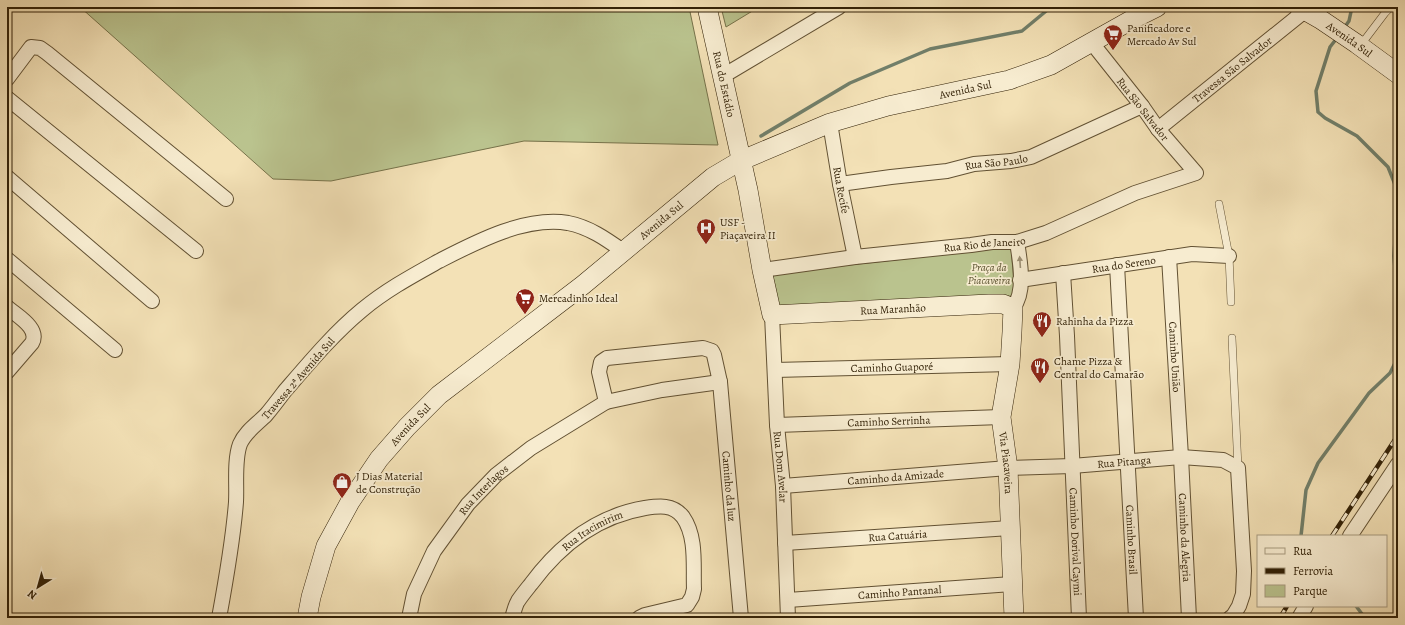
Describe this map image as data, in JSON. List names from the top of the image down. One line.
{"streets":{"street":["Avenida Sul","Travessa São Salvador","Rua do Estádio","Rua São Salvador","Rua São Paulo","Rua Recife","Rua Rio de Janeiro","Rua do Sereno","Rua Maranhão","Caminho União","Caminho Guaporé","Travessa 2ª Avenida Sul","Caminho Serrinha","Rua Pitanga","Via Piacaveira","Rua Dom Avelar","Caminho da Amizade","Caminho da luz","Rua Interlagos","Rua Itacimirim","Rua Catuária","Caminho da Alegria","Caminho Brasil","Caminho Dorival Caymi","Caminho Pantanal"]},"crossings":[["Avenida Sul","Travessa São Salvador"],["Avenida Sul","Rua do Estádio"],["Avenida Sul","Rua São Salvador"],["Avenida Sul","Rua Recife"],["Avenida Sul","Travessa 2ª Avenida Sul"],["Travessa São Salvador","Rua São Salvador"],["Rua do Estádio","Rua Rio de Janeiro"],["Rua do Estádio","Rua Maranhão"],["Rua do Estádio","Rua Dom Avelar"],["Rua São Salvador","Rua São Paulo"],["Rua São Salvador","Rua Rio de Janeiro"],["Rua São Paulo","Rua Recife"],["Rua Recife","Rua Rio de Janeiro"],["Rua do Sereno","Caminho União"],["Rua do Sereno","Caminho Brasil"],["Rua do Sereno","Caminho Dorival Caymi"],["Rua Maranhão","Via Piacaveira"],["Rua Maranhão","Rua Dom Avelar"],["Caminho União","Rua Pitanga"],["Caminho União","Caminho da Alegria"],["Caminho Guaporé","Via Piacaveira"],["Caminho Guaporé","Rua Dom Avelar"],["Caminho Serrinha","Via Piacaveira"],["Caminho Serrinha","Rua Dom Avelar"],["Rua Pitanga","Via Piacaveira"],["Rua Pitanga","Caminho da Amizade"],["Rua Pitanga","Caminho da Alegria"],["Rua Pitanga","Caminho Brasil"],["Rua Pitanga","Caminho Dorival Caymi"],["Via Piacaveira","Caminho da Amizade"],["Via Piacaveira","Rua Catuária"],["Via Piacaveira","Caminho Pantanal"],["Rua Dom Avelar","Caminho da Amizade"],["Rua Dom Avelar","Rua Catuária"],["Rua Dom Avelar","Caminho Pantanal"],["Caminho da luz","Rua Interlagos"]],"parks":["Praça da Piacaveira"],"places":{"supermarket":["Panificadore e Mercado Av Sul","Mercadinho Ideal"],"hospital":["USF - Piaçaveira II"],"restaurant":["Rahinha da Pizza","Chame Pizza & Central do Camarão"],"shop":["J Dias Material de Construção"]},"legend":["Rua","Ferrovia","Parque"],"north":"bottom left"}
